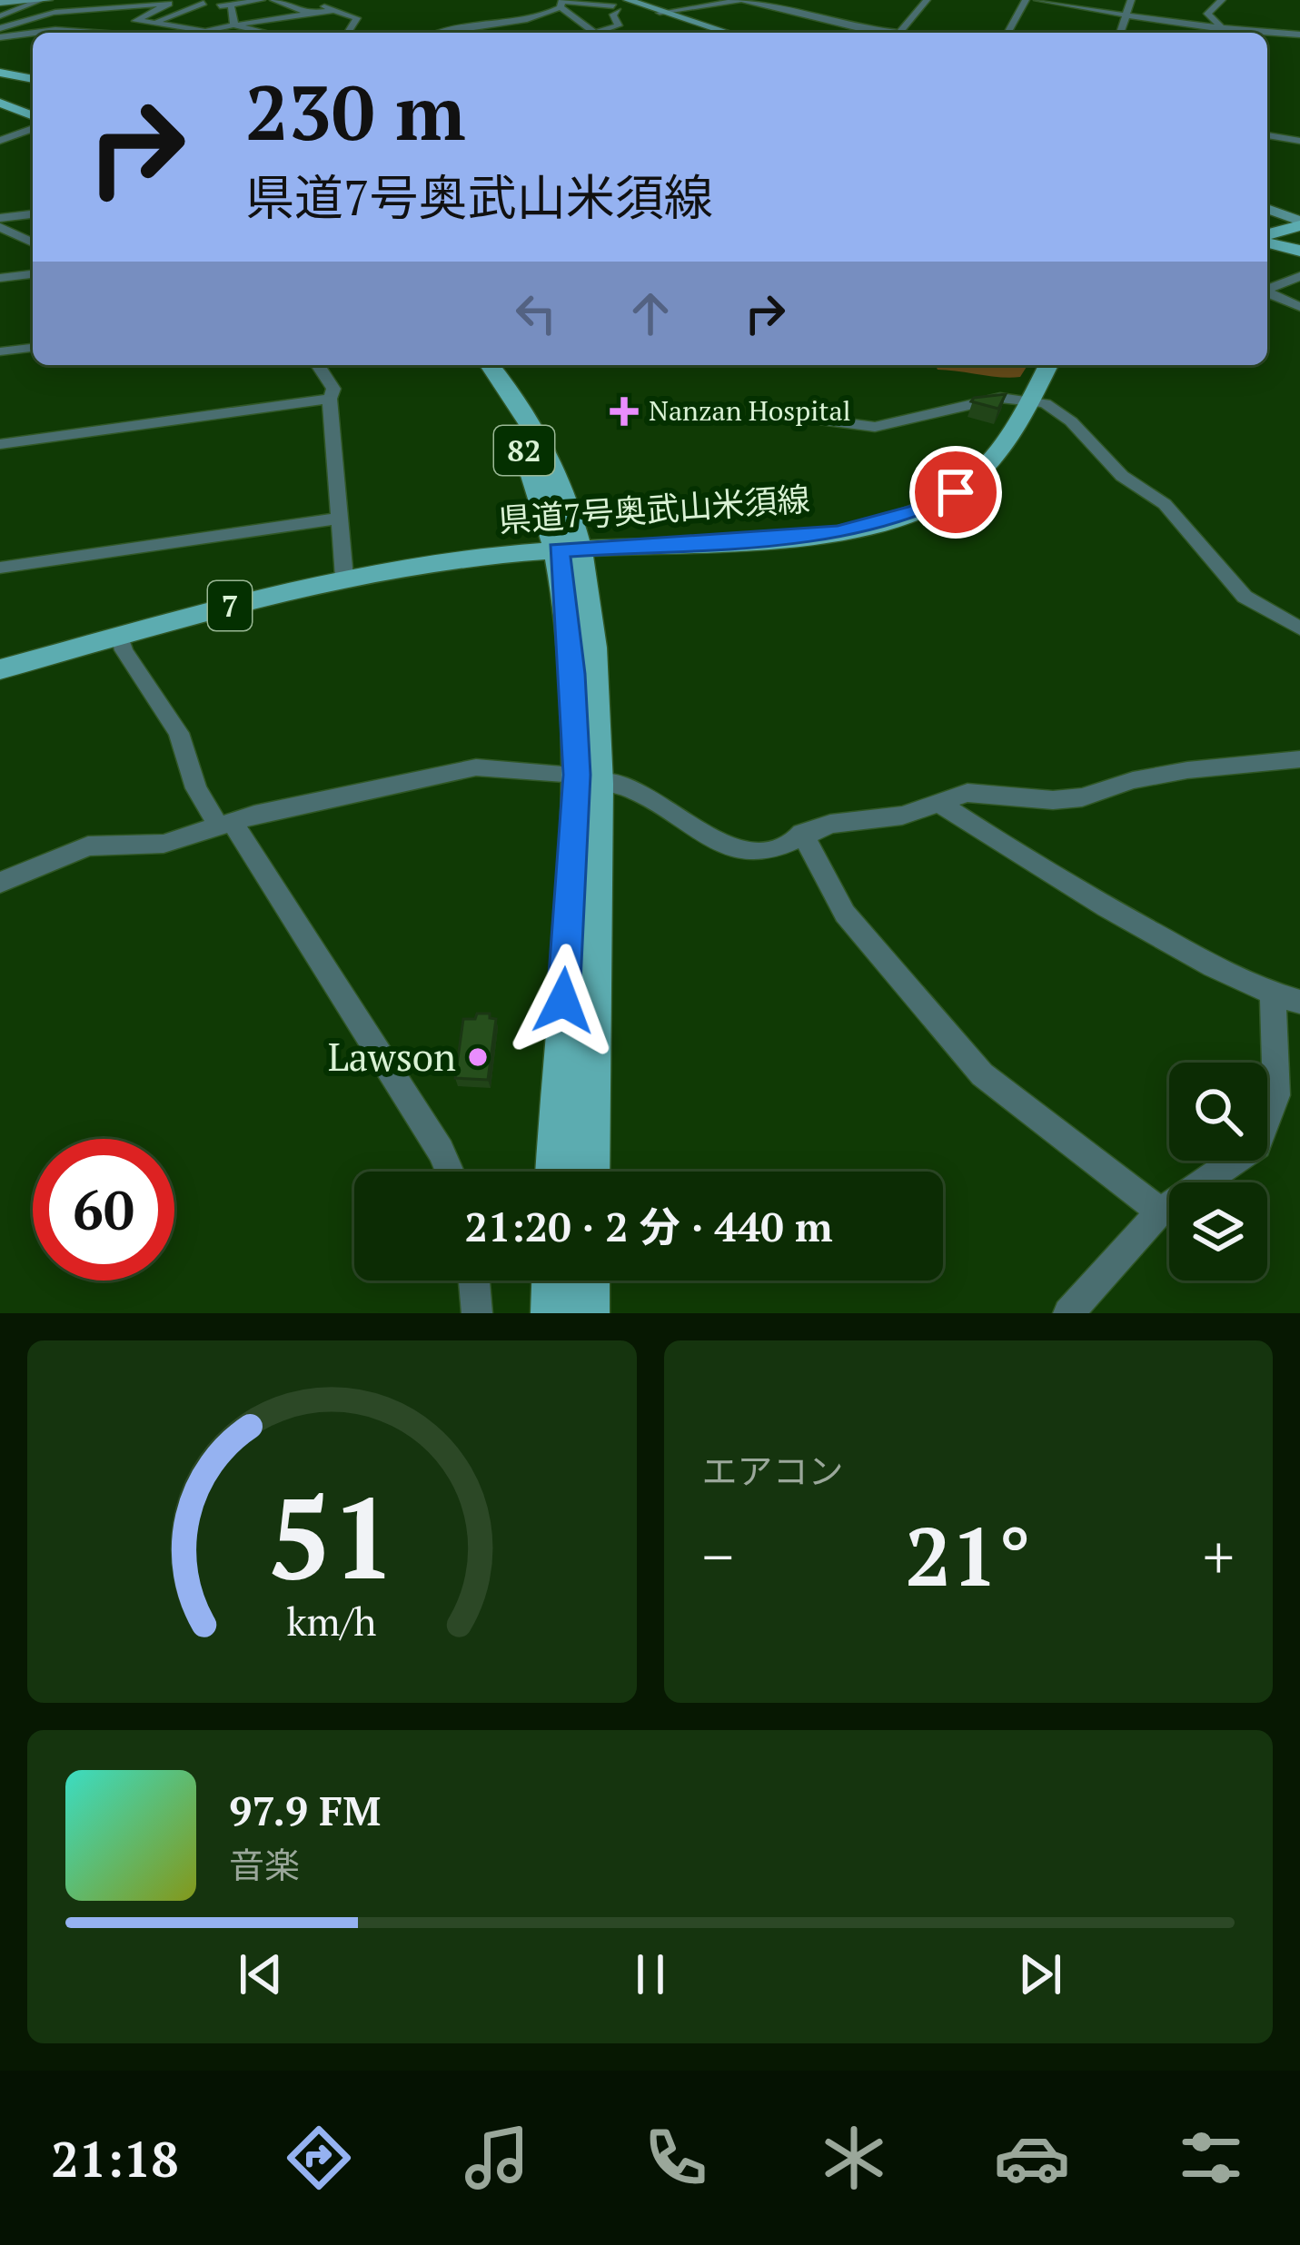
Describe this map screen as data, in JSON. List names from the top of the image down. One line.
{"streets":{"main road":["82","県道7号奥武山米須線","7"]},"crossings":[["82","県道7号奥武山米須線"]],"places":{"health":["Nanzan Hospital"],"other":["Lawson"]},"page":{"turn":["230 m","県道7号奥武山米須線"],"limit":"60","trip":"21:20 · 2 分 · 440 m","tile":"エアコン","heat":["−","21°","+"],"song":["97.9 FM","音楽"],"tabs":"21:18","gauge":["51","km/h"]}}
